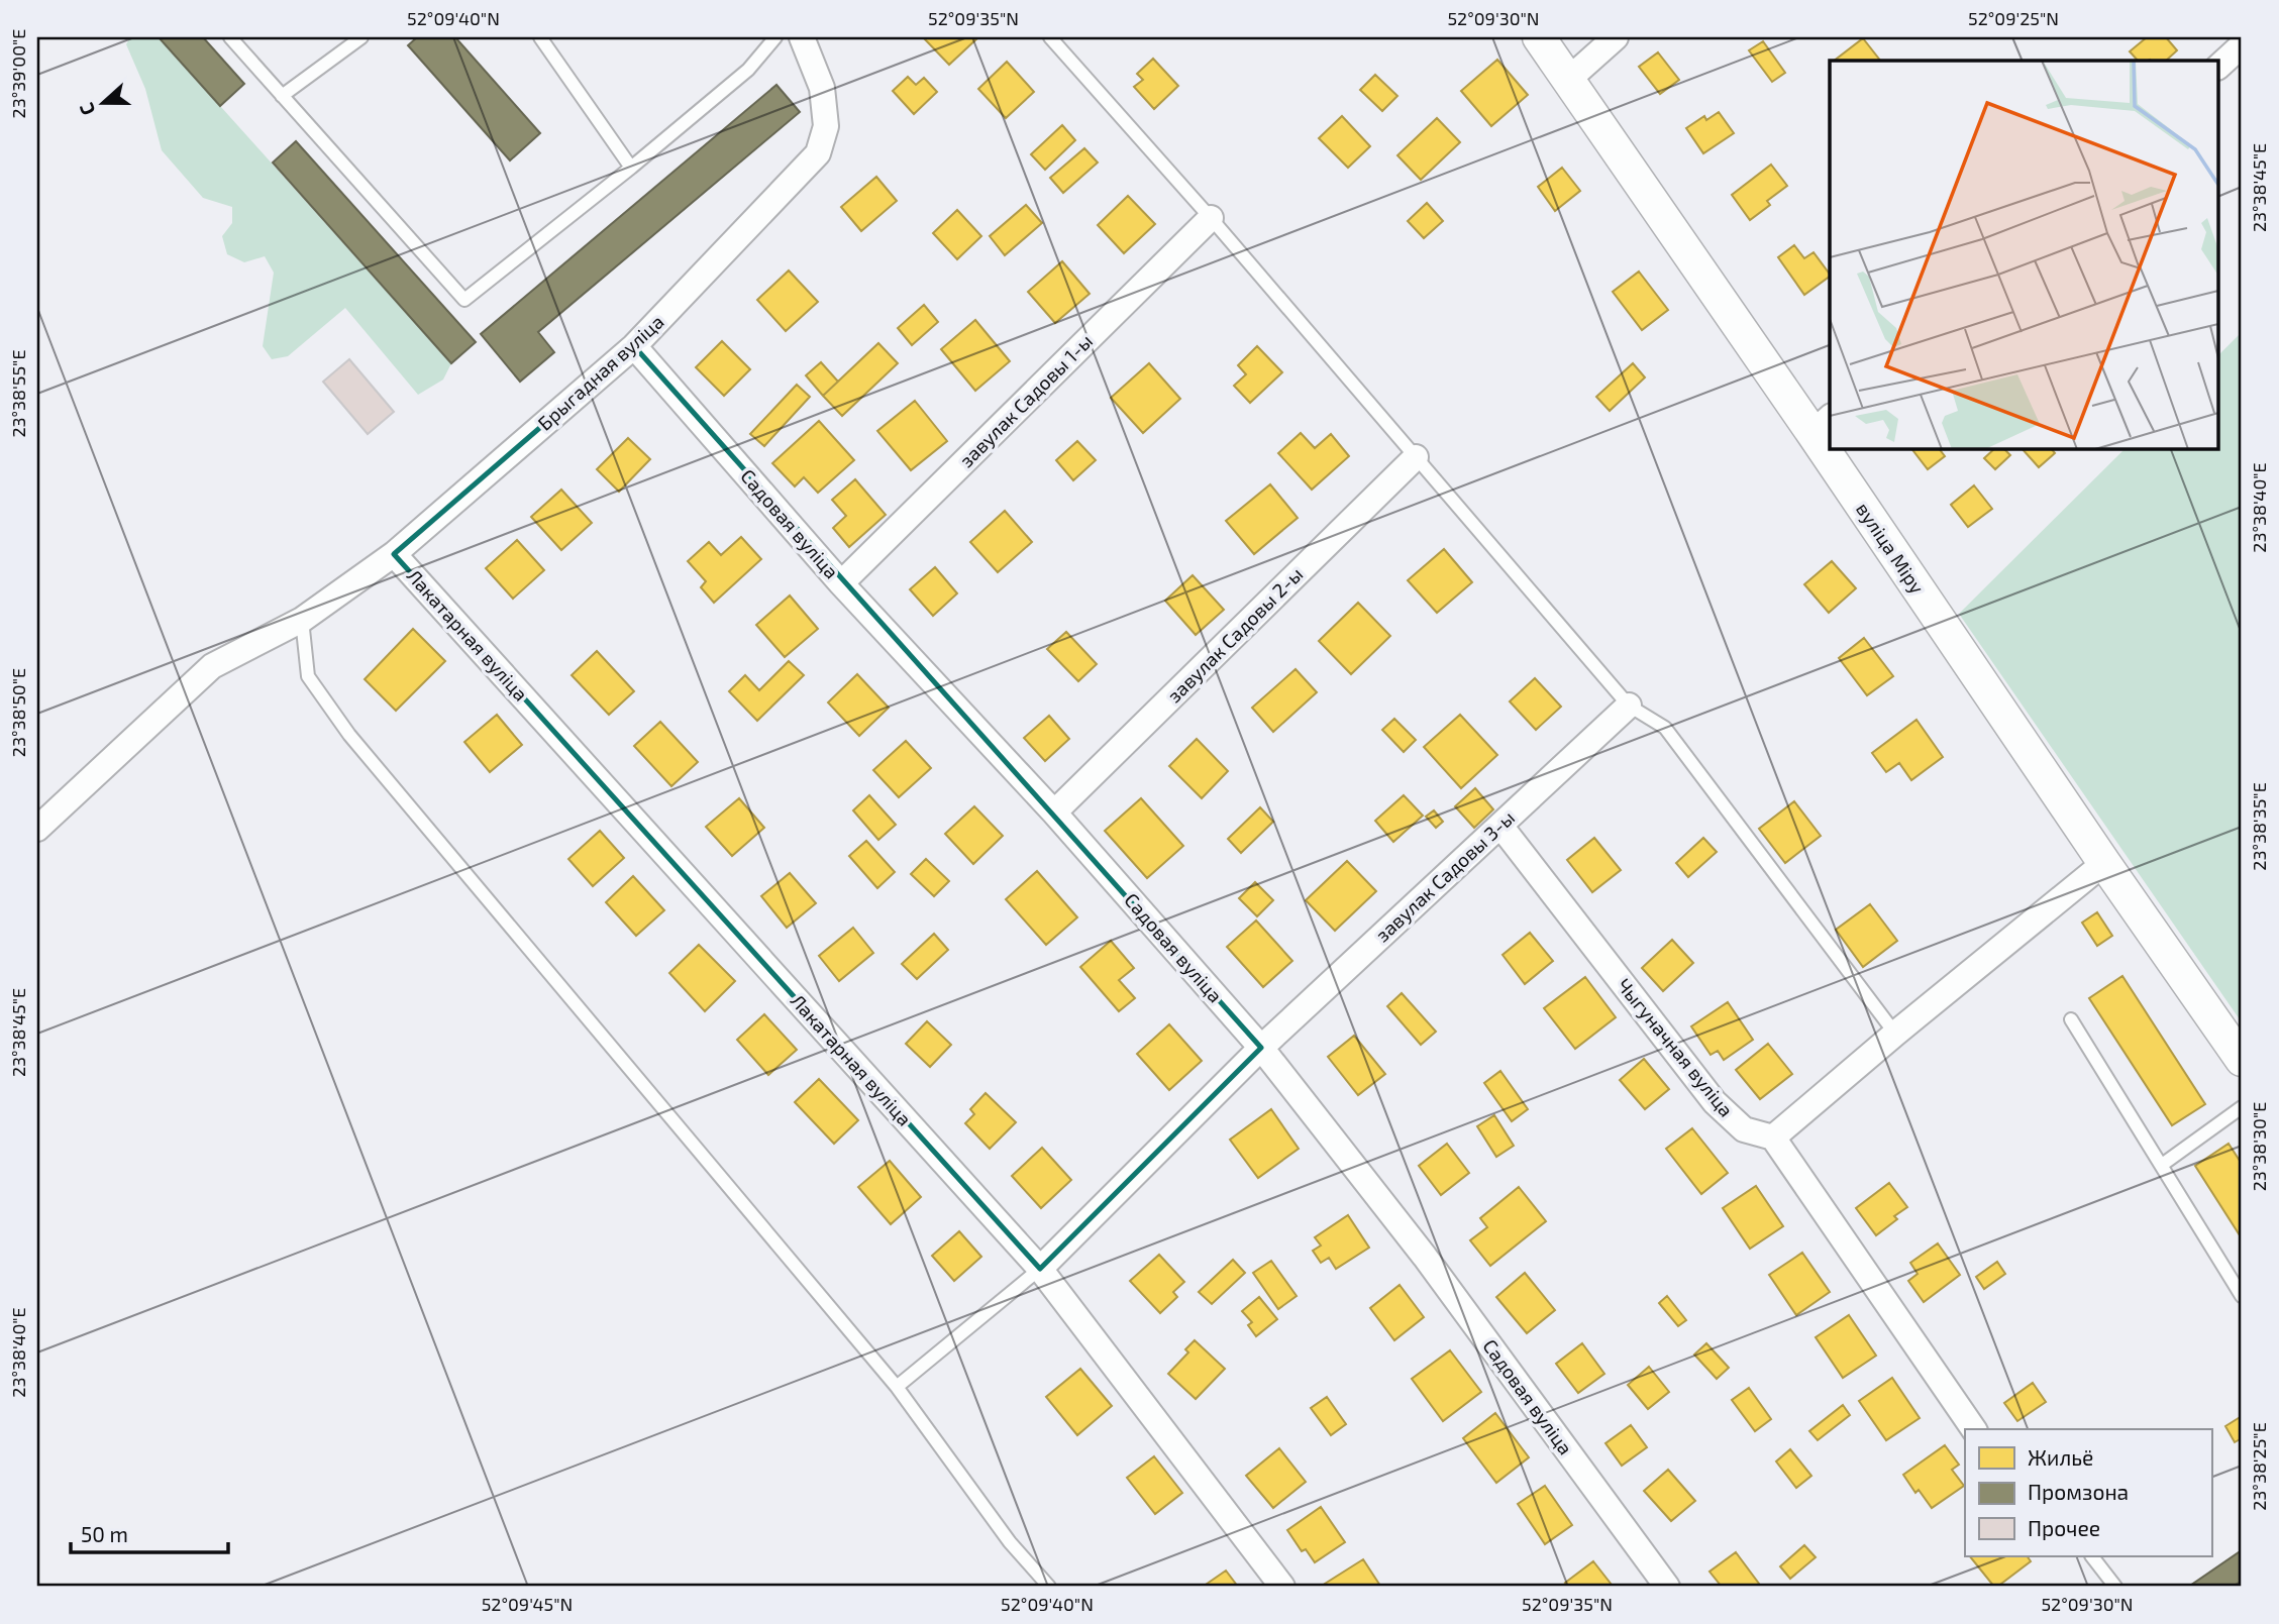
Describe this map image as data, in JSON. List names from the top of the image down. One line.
{"streets":{"street":["Брыгадная вуліца","завулак Садовы 1-ы","Садовая вуліца","вуліца Міру","Лакатарная вуліца","завулак Садовы 2-ы","завулак Садовы 3-ы","Чыгуначная вуліца"]},"crossings":[["Брыгадная вуліца","Садовая вуліца"],["Брыгадная вуліца","Лакатарная вуліца"],["завулак Садовы 1-ы","Садовая вуліца"],["Садовая вуліца","завулак Садовы 2-ы"],["Садовая вуліца","завулак Садовы 3-ы"],["Лакатарная вуліца","завулак Садовы 3-ы"],["завулак Садовы 3-ы","Чыгуначная вуліца"]],"legend":["Жильё","Промзона","Прочее"],"scale_bar":"50 m","north":"left","coordinates":["52°09'40\"N","52°09'35\"N","52°09'30\"N","52°09'25\"N","23°39'00\"E","23°38'45\"E","23°38'55\"E","23°38'40\"E","23°38'50\"E","23°38'35\"E","23°38'30\"E","23°38'25\"E","52°09'45\"N"]}
